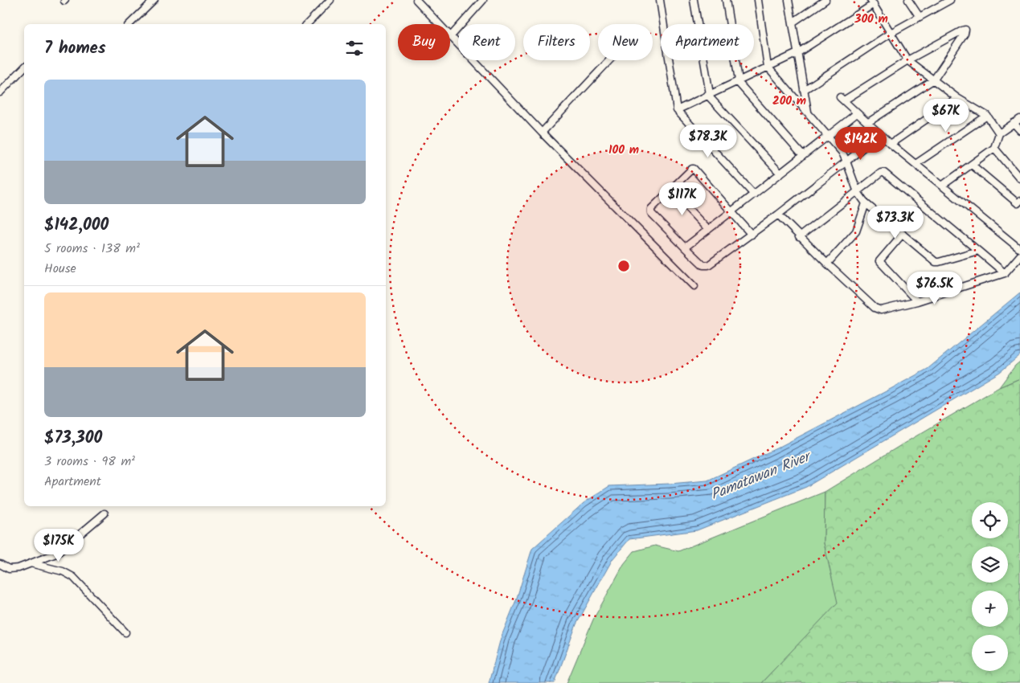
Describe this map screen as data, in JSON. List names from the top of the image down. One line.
{"water":["Pamatawan River"],"page":{"chip":["Buy","Rent","Filters","New","Apartment"],"heading":"7 homes","list":[{"name":"$142,000","note":"5 rooms · 138 m² · House"},{"name":"$73,300","note":"3 rooms · 98 m² · Apartment"}],"price":["$67K","$78.3K","$142K","$117K","$73.3K","$76.5K","$175K"],"map_buttons":["+","−"]},"rings":["300 m","200 m","100 m"]}
